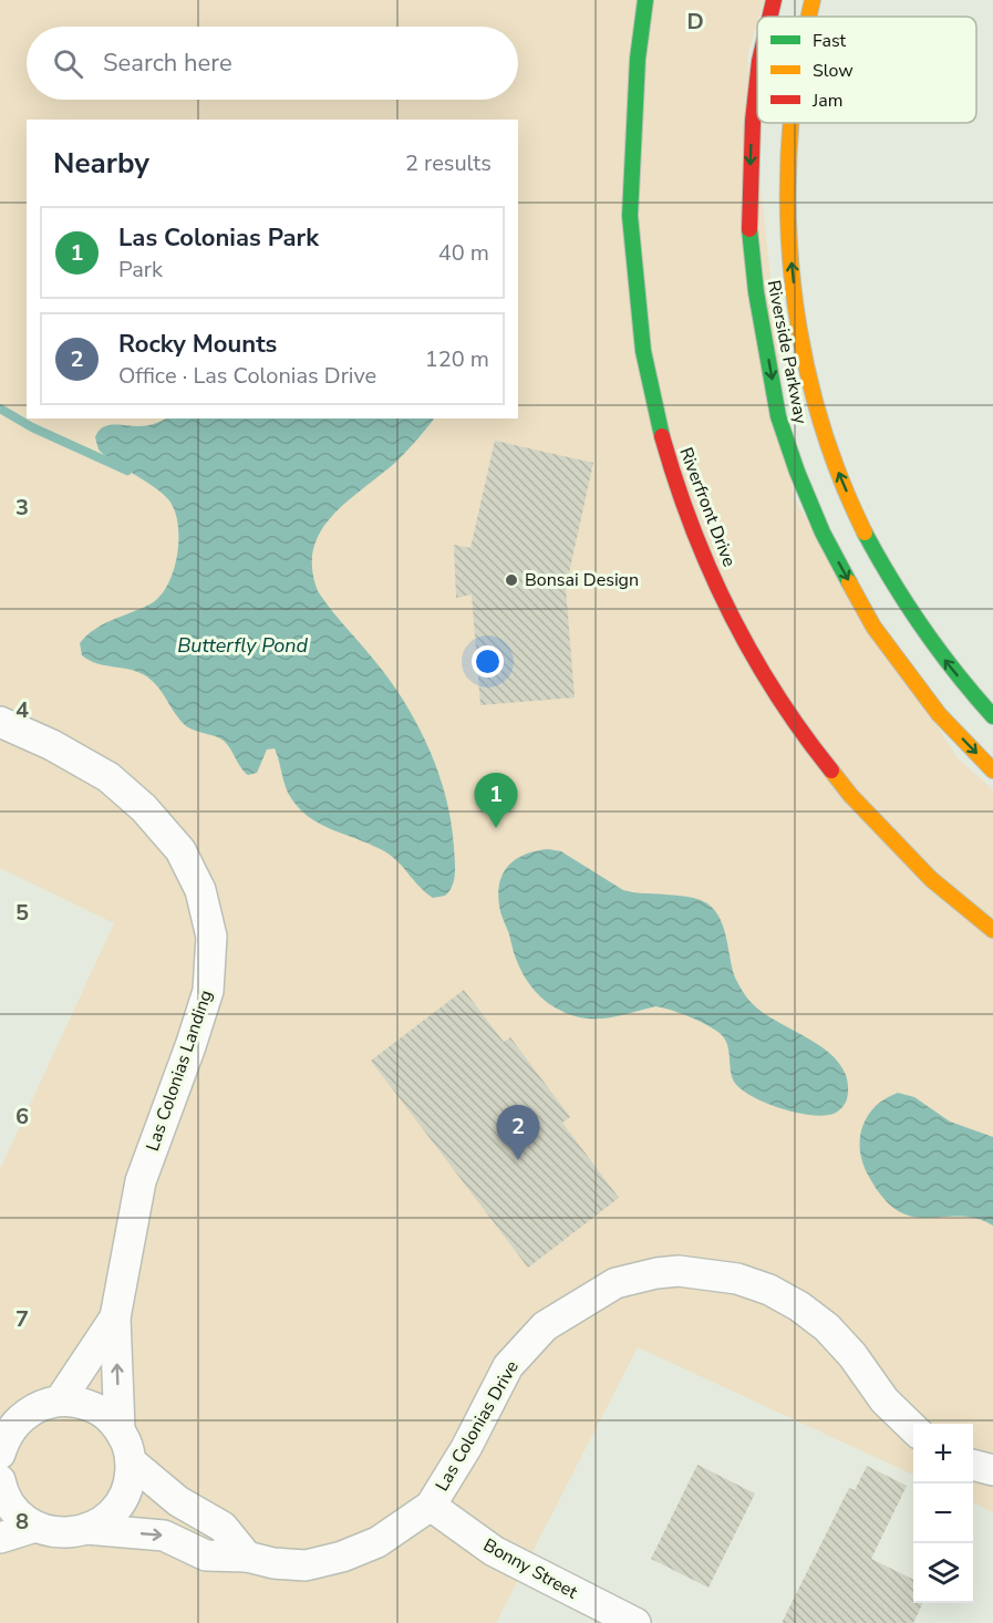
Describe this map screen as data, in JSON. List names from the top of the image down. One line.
{"streets":{"main road":["Riverside Parkway","Riverfront Drive"],"street":["Las Colonias Landing","Las Colonias Drive","Bonny Street"]},"crossings":[["Las Colonias Drive","Bonny Street"]],"water":["Butterfly Pond"],"places":["Bonsai Design"],"legend":["Fast","Slow","Jam"],"page":{"search":"Search here","heading":["Nearby","2 results"],"list":[{"mark":"1","name":"Las Colonias Park","note":"Park","value":"40 m"},{"mark":"2","name":"Rocky Mounts","note":"Office · Las Colonias Drive","value":"120 m"}],"pins":["1","2"],"map_buttons":["+","−"]},"grid":{"columns":["D"],"rows":["3","4","5","6","7","8"]}}
